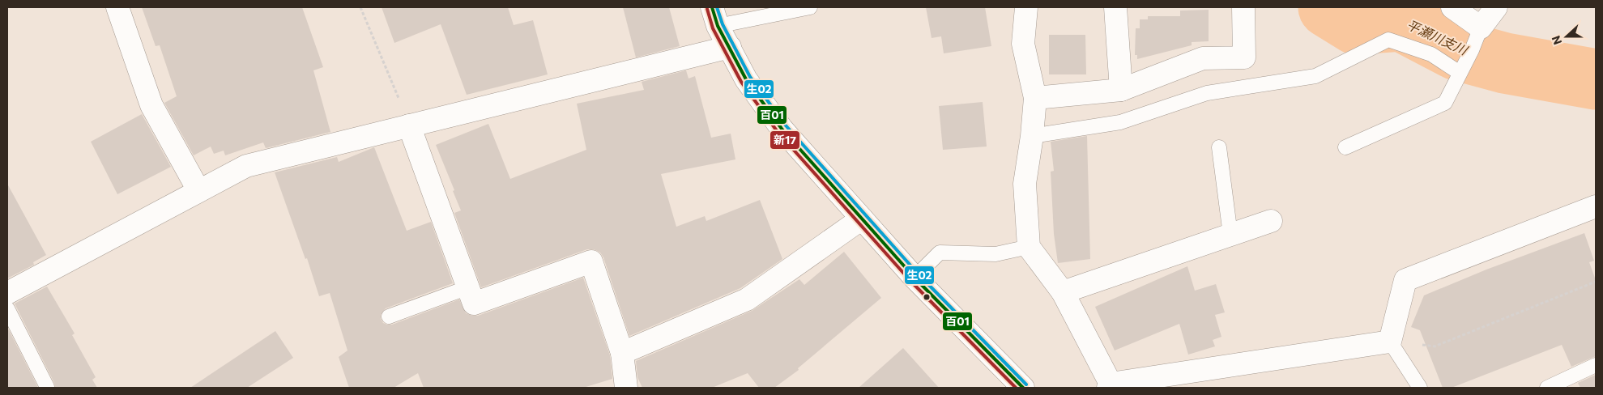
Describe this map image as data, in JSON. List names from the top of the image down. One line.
{"water":["平瀬川支川"],"lines":["transit line 百01","transit line 生02","transit line 新17"],"north":"left"}
